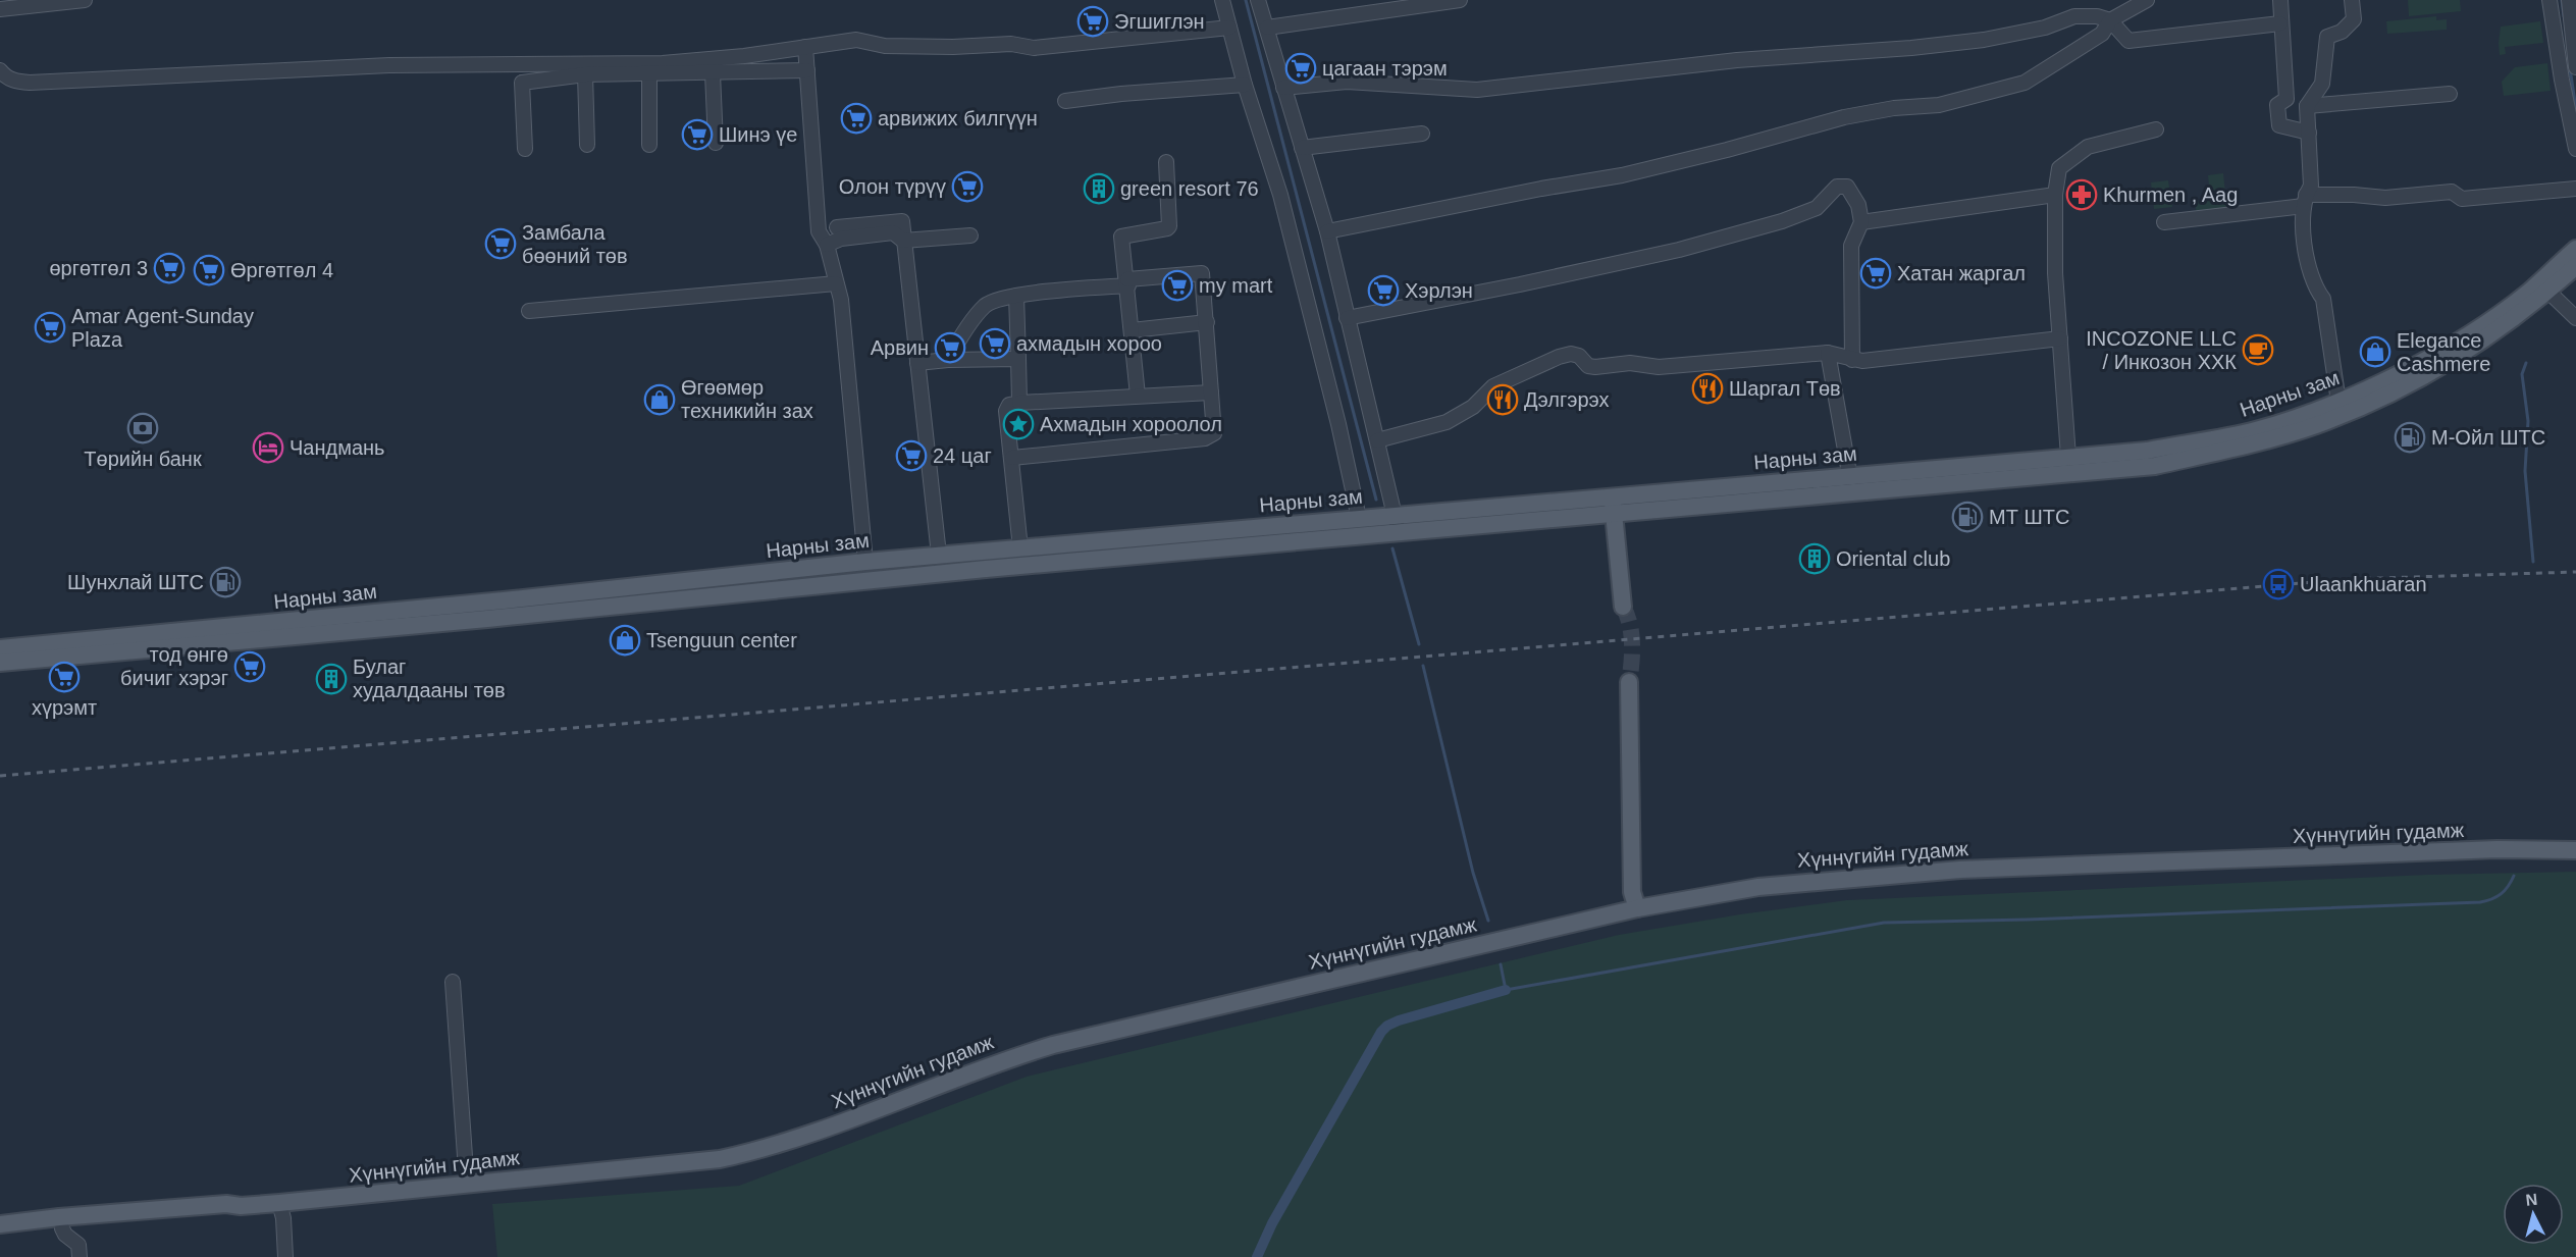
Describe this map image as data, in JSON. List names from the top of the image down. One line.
{"streets":{"main road":["Нарны зам","Хүннүгийн гудамж"]},"places":{"supermarket":["Эгшиглэн","цагаан тэрэм","арвижих билгүүн","Шинэ үе","Олон түрүү","Замбала бөөний төв","өргөтгөл 3","Өргөтгөл 4","Хатан жаргал","my mart","Хэрлэн","Amar Agent-Sunday Plaza","ахмадын хороо","Арвин","24 цаг","тод өнгө бичиг хэрэг","хүрэмт"],"building":["green resort 76","Oriental club","Булаг худалдааны төв"],"pharmacy":["Khurmen , Aag"],"cafe":["INCOZONE LLC / Инкозон ХХК"],"shop":["Elegance Cashmere","Өгөөмөр техникийн зах","Tsenguun center"],"restaurant":["Шаргал Төв","Дэлгэрэх"],"place":["Ахмадын хороолол"],"bank":["Төрийн банк"],"fuel station":["M-Ойл ШТС","МТ ШТС","Шунхлай ШТС"],"hotel":["Чандмань"],"bus stop":["Ulaankhuaran"]},"north":"top"}
